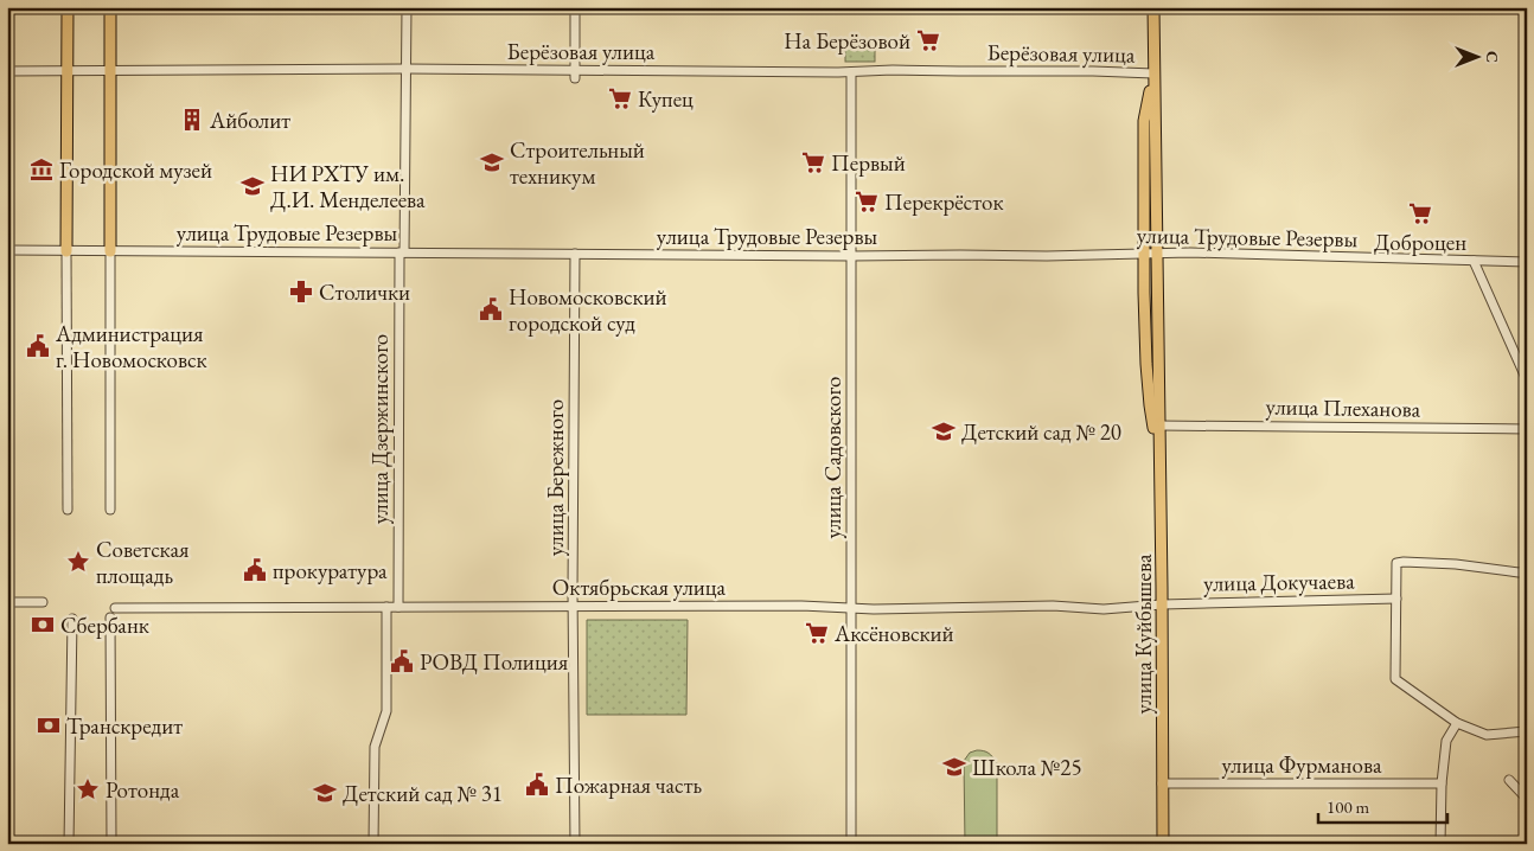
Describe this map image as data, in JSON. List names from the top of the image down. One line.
{"streets":{"main road":["улица Куйбышева"],"street":["Берёзовая улица","улица Трудовые Резервы","улица Плеханова","улица Дзержинского","улица Садовского","улица Бережного","улица Докучаева","Октябрьская улица","улица Фурманова"]},"crossings":[["Берёзовая улица","улица Дзержинского"],["Берёзовая улица","улица Садовского"],["Берёзовая улица","улица Куйбышева"],["улица Трудовые Резервы","улица Дзержинского"],["улица Трудовые Резервы","улица Садовского"],["улица Трудовые Резервы","улица Бережного"],["улица Трудовые Резервы","улица Куйбышева"],["улица Плеханова","улица Куйбышева"],["улица Дзержинского","Октябрьская улица"],["улица Садовского","Октябрьская улица"],["улица Бережного","Октябрьская улица"],["улица Докучаева","Октябрьская улица"],["улица Докучаева","улица Куйбышева"],["Октябрьская улица","улица Куйбышева"],["улица Куйбышева","улица Фурманова"]],"places":{"supermarket":["На Берёзовой","Купец","Первый","Перекрёсток","Доброцен","Аксёновский"],"building":["Айболит"],"school or university":["Строительный техникум","НИ РХТУ им. Д.И. Менделеева","Детский сад № 20","Школа №25","Детский сад № 31"],"museum":["Городской музей"],"pharmacy":["Столички"],"public building":["Новомосковский городской суд","Администрация г. Новомосковск","прокуратура","РОВД Полиция","Пожарная часть"],"place":["Советская площадь","Ротонда"],"bank":["Сбербанк","Транскредит"]},"scale_bar":"100 m","north":"right"}
